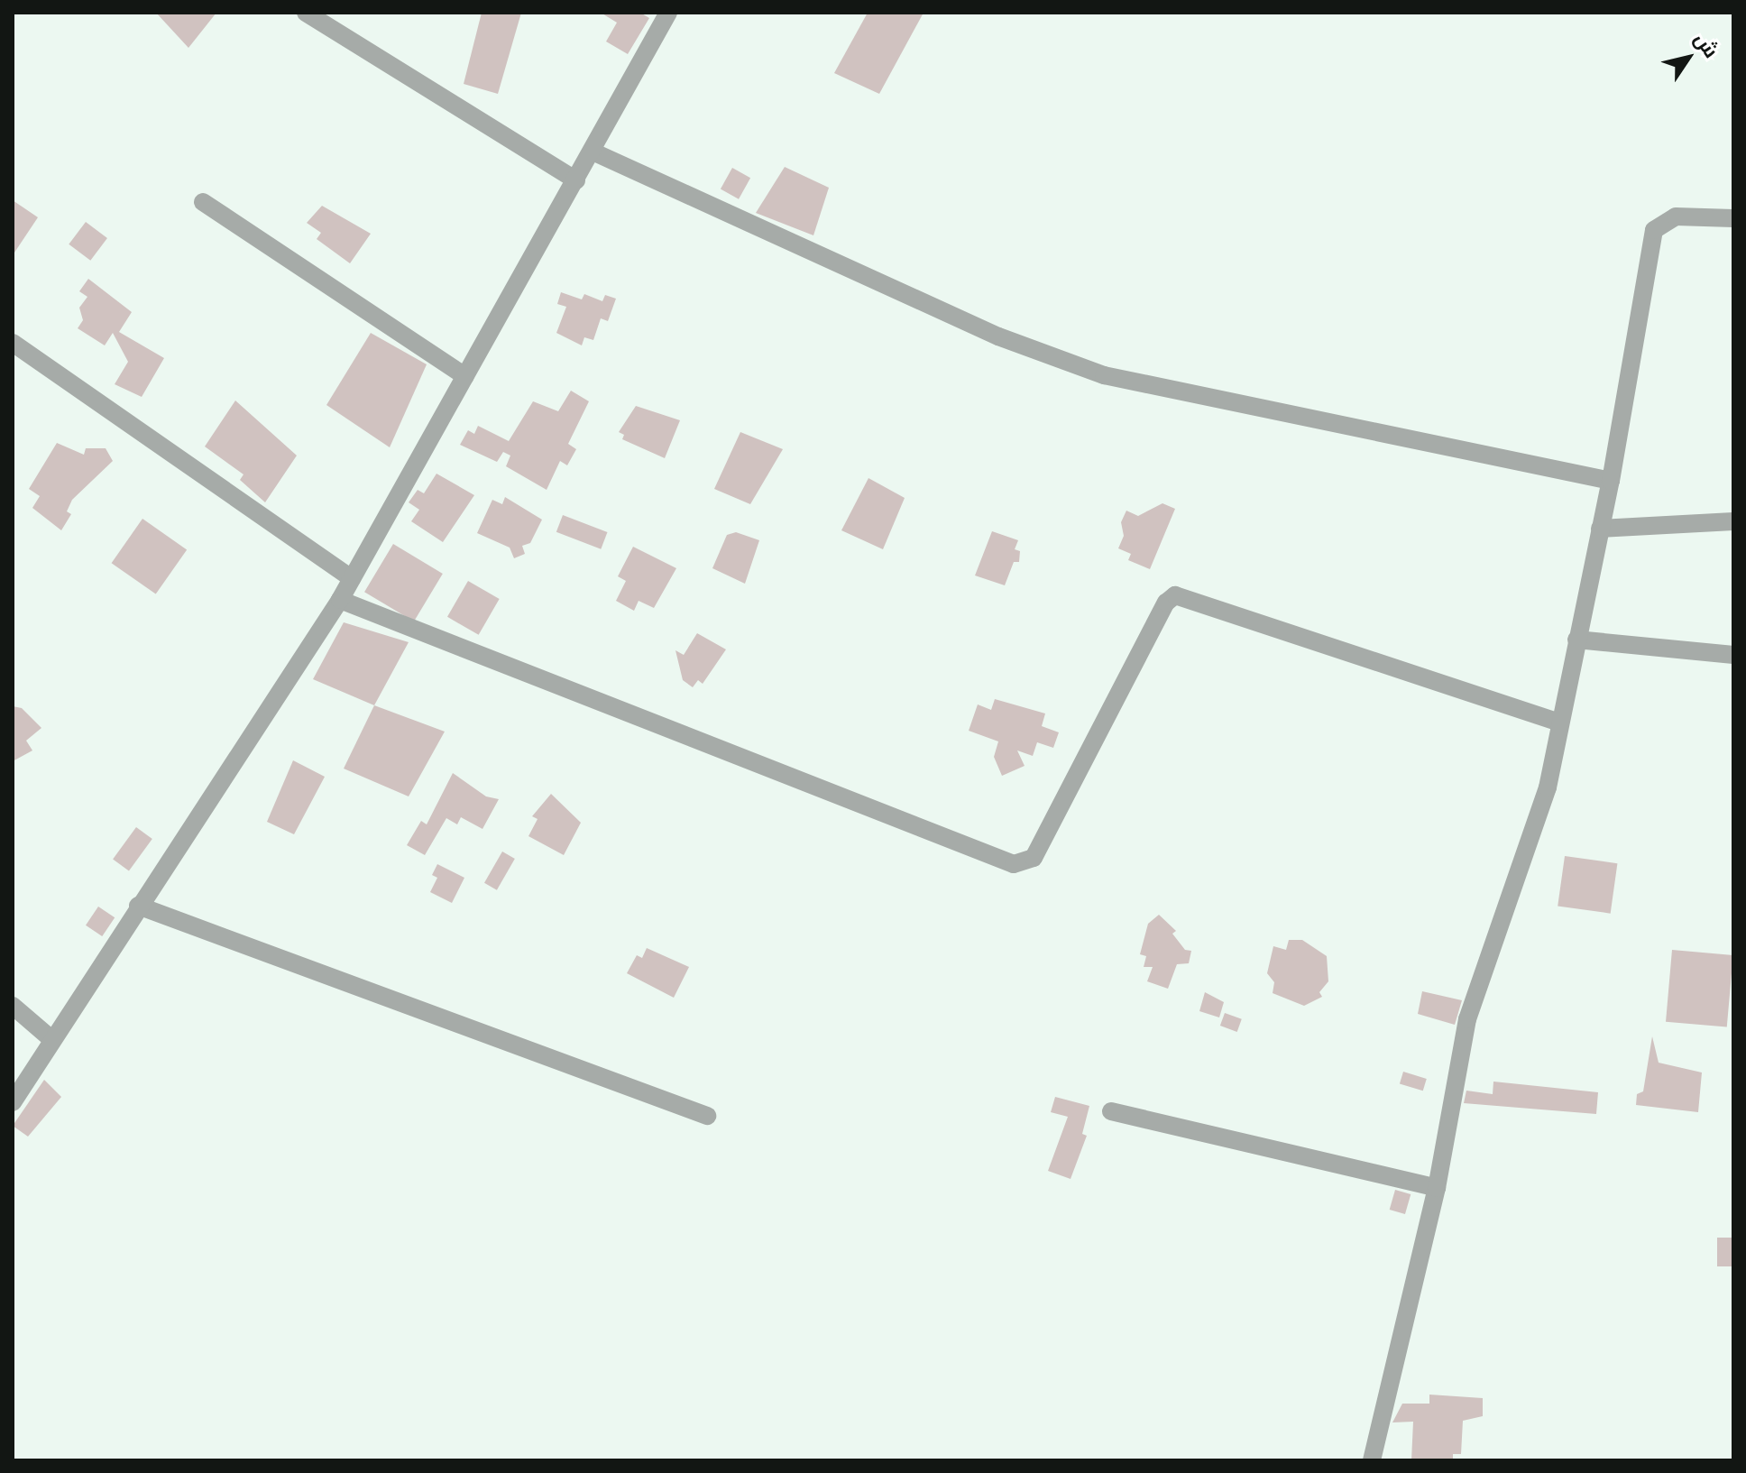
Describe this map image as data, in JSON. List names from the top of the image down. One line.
{"north":"top right"}
